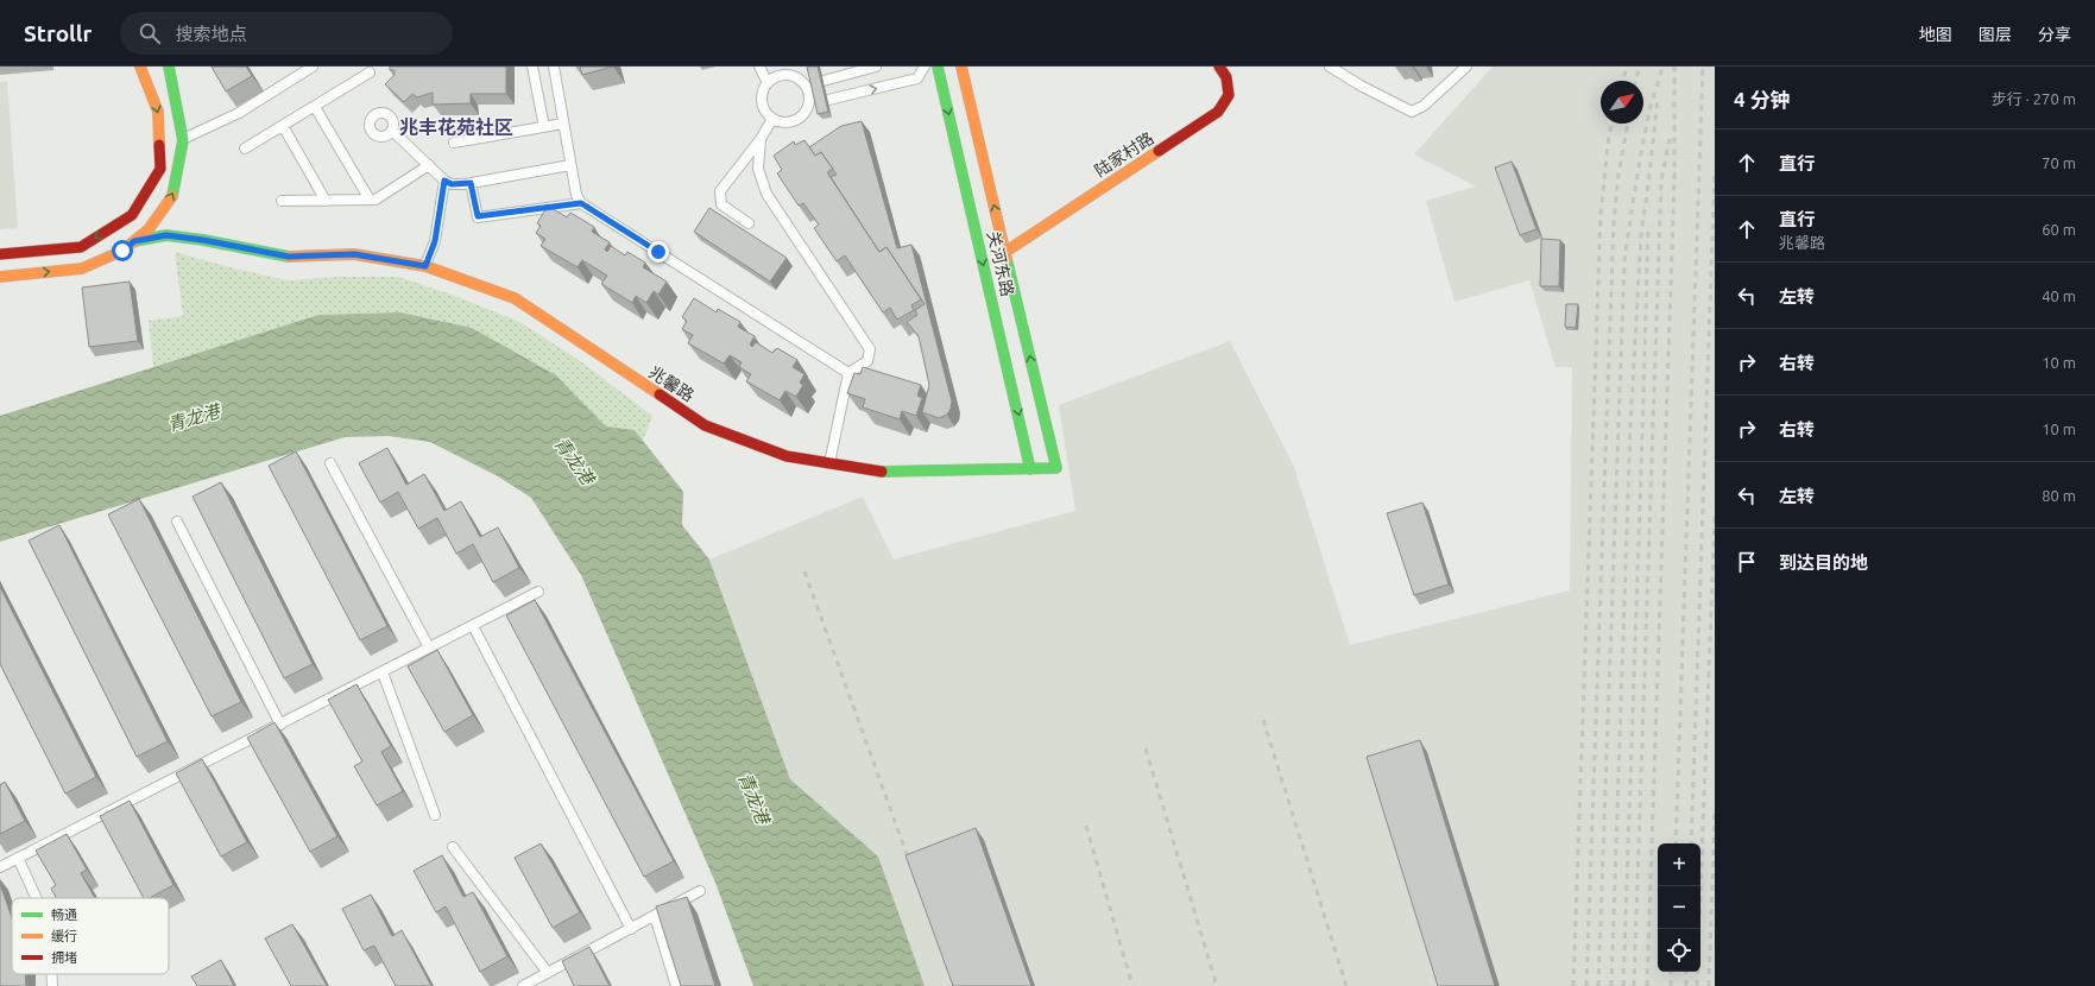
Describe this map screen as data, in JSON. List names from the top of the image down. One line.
{"streets":{"main road":["陆家村路","关河东路","兆馨路"]},"crossings":[["陆家村路","关河东路"],["关河东路","兆馨路"]],"districts":["兆丰花苑社区"],"water":["青龙港"],"legend":["畅通","缓行","拥堵"],"north":"top right","page":{"header":"Strollr","search":"搜索地点","nav":["地图","图层","分享"],"heading":["4 分钟","步行 · 270 m"],"list":[["直行","70 m"],["直行","兆馨路","60 m"],["左转","40 m"],["右转","10 m"],["右转","10 m"],["左转","80 m"],"到达目的地"],"map_buttons":["+","−"]}}
